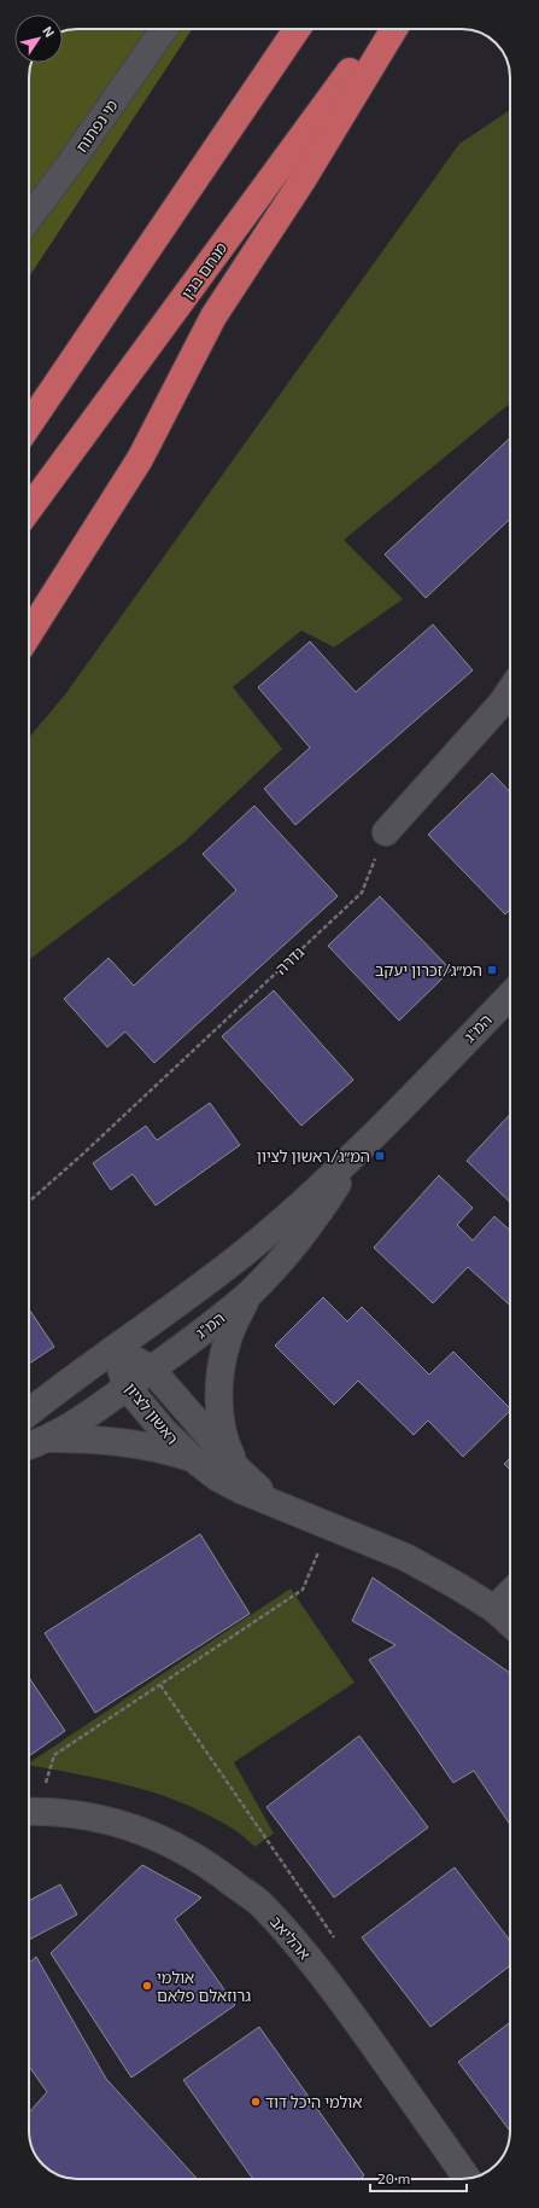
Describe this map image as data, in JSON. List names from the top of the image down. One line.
{"streets":{"highway":["מנחם בגין"],"street":["מי נפתוח","המ\"ג","ראשון לציון","אהליאב"],"path":["גדרה"]},"crossings":[["המ\"ג","ראשון לציון"]],"places":{"transit":["המ״ג/זכרון יעקב","המ״ג/ראשון לציון"],"other":["אולמי גרוזאלם פלאם","אולמי היכל דוד"]},"scale_bar":"20 m","north":"top right"}
